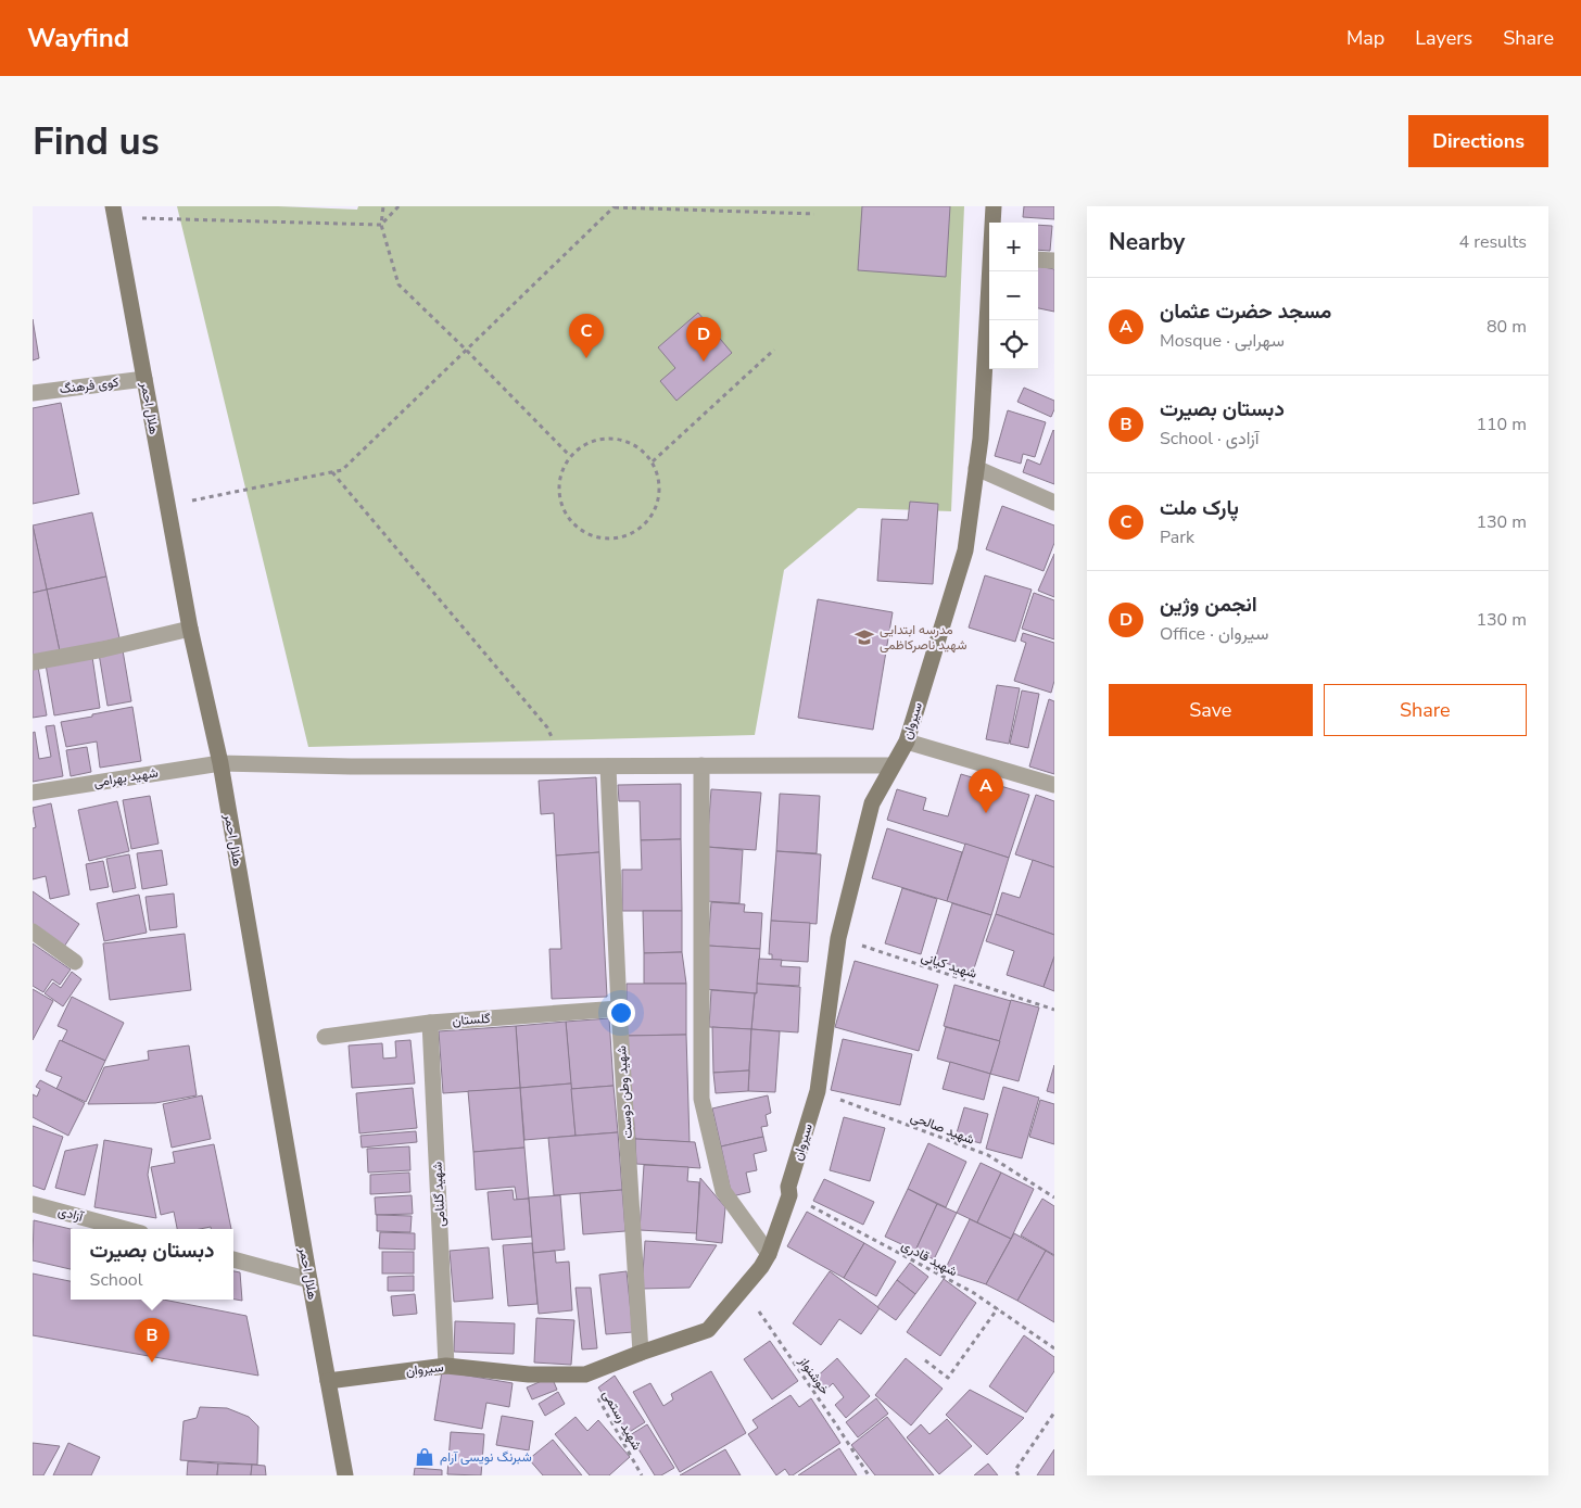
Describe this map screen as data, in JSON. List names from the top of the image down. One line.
{"streets":{"street":["کوی فرهنگ","هلال احمر","سیروان","شهید بهرامی","گلستان","شهید وطن دوست","شهید گلنامی","آزادی"],"path":["شهید کیانی","شهید صالحی","شهید قادری","خوشنواز","شهید رستمی"]},"crossings":[["کوی فرهنگ","هلال احمر"],["هلال احمر","سیروان"],["هلال احمر","شهید بهرامی"],["سیروان","شهید بهرامی"],["سیروان","شهید کیانی"],["سیروان","شهید وطن دوست"],["سیروان","شهید صالحی"],["سیروان","شهید گلنامی"],["سیروان","شهید قادری"],["سیروان","خوشنواز"],["سیروان","شهید رستمی"],["شهید بهرامی","شهید وطن دوست"],["گلستان","شهید وطن دوست"],["گلستان","شهید گلنامی"]],"places":{"school or university":["مدرسه ابتدایی شهید ناصرکاظمی"],"shop":["شبرنگ نویسی آرام"]},"page":{"header":"Wayfind","nav":["Map","Layers","Share"],"buttons":["Directions",["Save","Share"]],"title":"Find us","heading":["Nearby","4 results"],"map_buttons":["+","−"],"list":[{"mark":"A","name":"مسجد حضرت عثمان","note":"Mosque · سهرابی","value":"80 m"},{"mark":"B","name":"دبستان بصیرت","note":"School · آزادی","value":"110 m"},{"mark":"C","name":"پارک ملت","note":"Park","value":"130 m"},{"mark":"D","name":"انجمن وژین","note":"Office · سیروان","value":"130 m"}],"pins":["C","D","A","B"],"popup":["دبستان بصیرت","School"]}}
